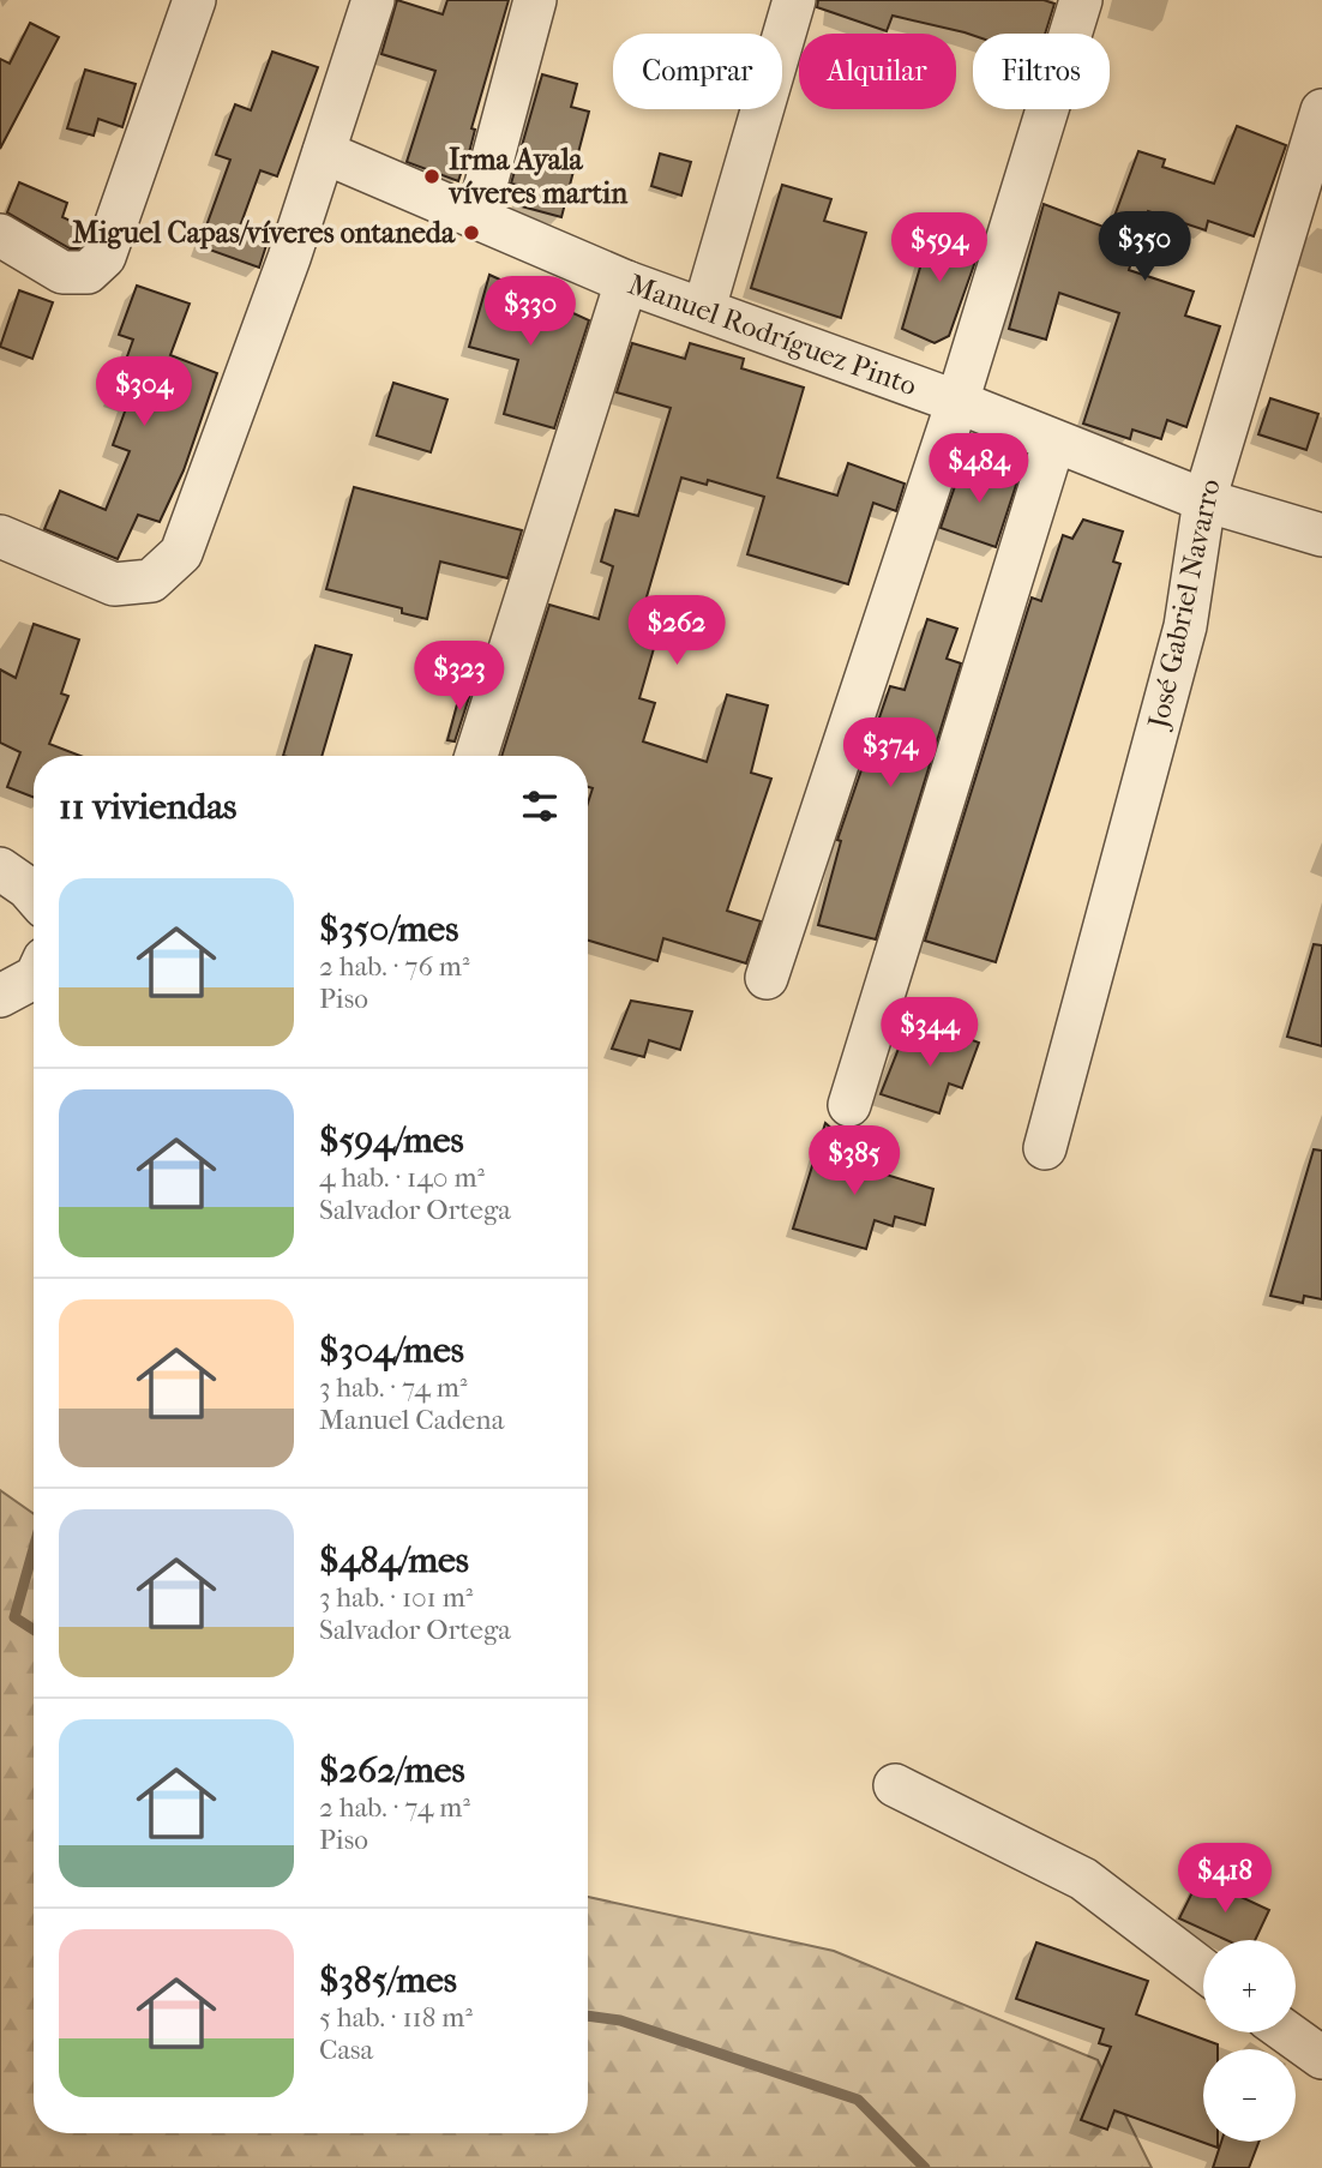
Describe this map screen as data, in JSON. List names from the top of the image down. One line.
{"streets":{"street":["Manuel Rodríguez Pinto","José Gabriel Navarro"]},"crossings":[["Manuel Rodríguez Pinto","José Gabriel Navarro"]],"places":["Irma Ayala víveres martin","Miguel Capas/víveres ontaneda"],"page":{"chip":["Comprar","Alquilar","Filtros"],"price":["$350","$594","$330","$304","$484","$262","$323","$374","$344","$385","$418"],"heading":"11 viviendas","list":[{"name":"$350/mes","note":"2 hab. · 76 m² · Piso"},{"name":"$594/mes","note":"4 hab. · 140 m² · Salvador Ortega"},{"name":"$304/mes","note":"3 hab. · 74 m² · Manuel Cadena"},{"name":"$484/mes","note":"3 hab. · 101 m² · Salvador Ortega"},{"name":"$262/mes","note":"2 hab. · 74 m² · Piso"},{"name":"$385/mes","note":"5 hab. · 118 m² · Casa"}],"map_buttons":["+","−"]}}
